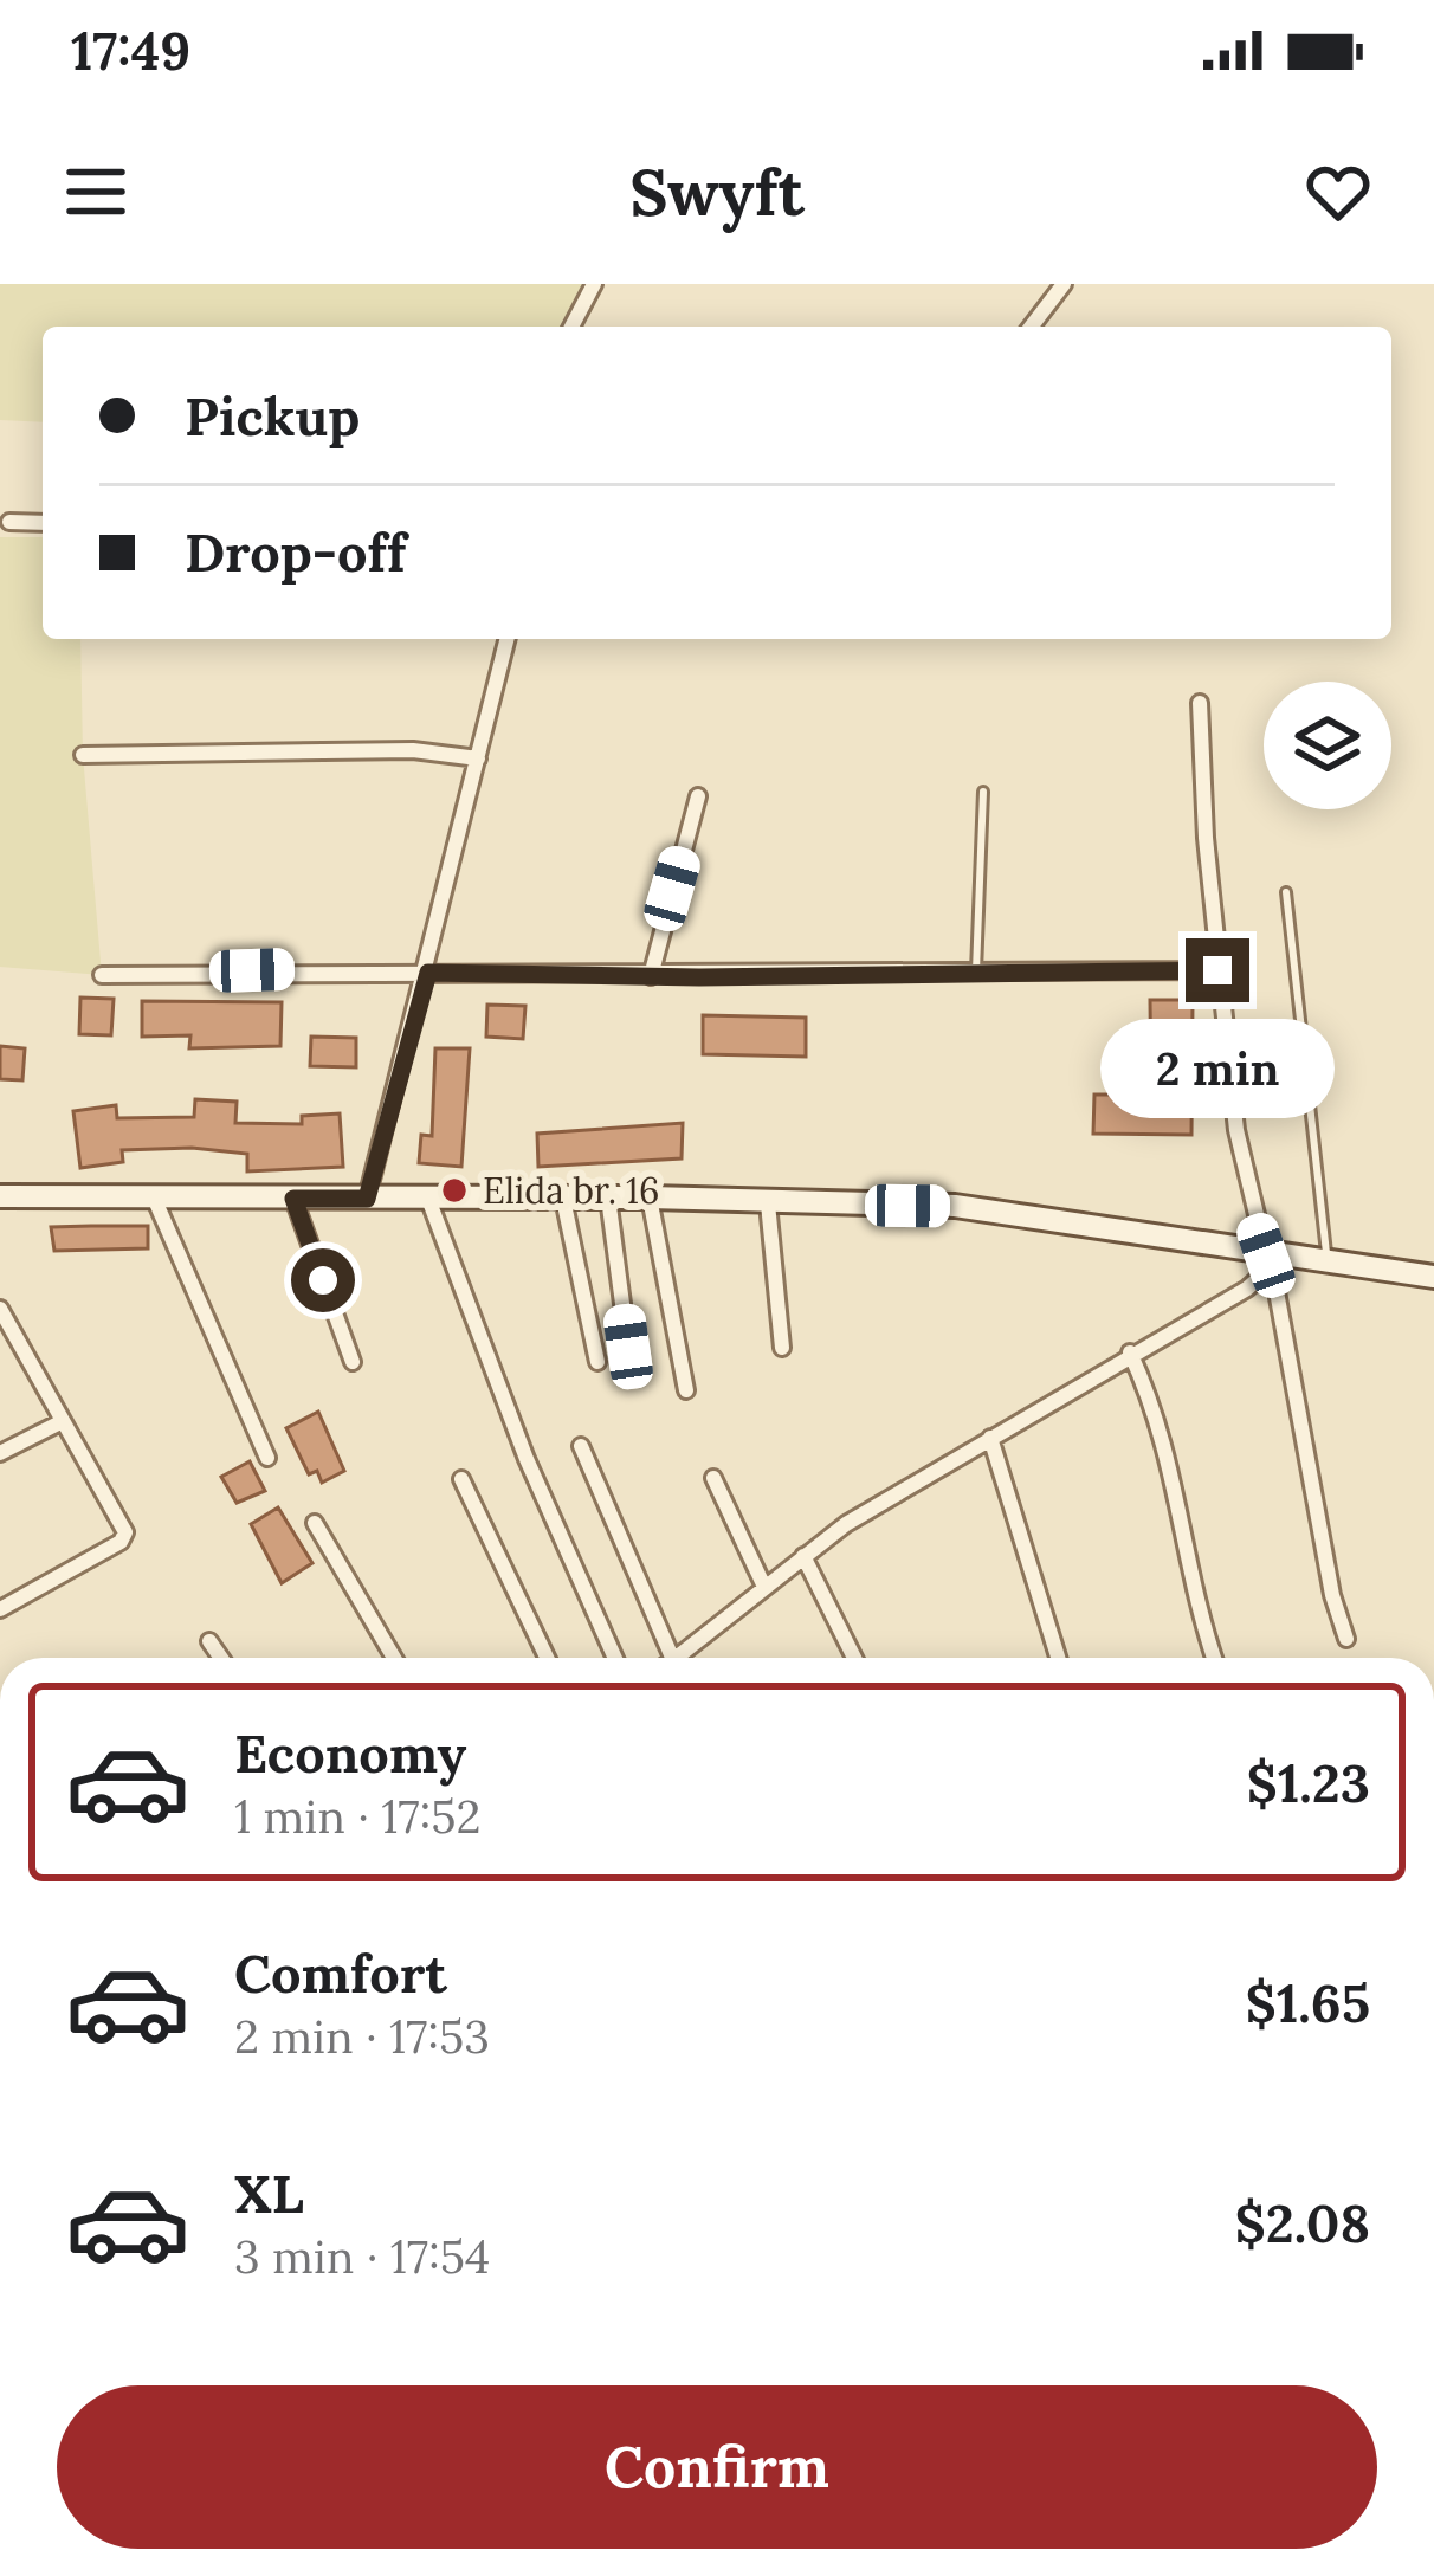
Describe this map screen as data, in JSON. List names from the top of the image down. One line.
{"places":["Elida br. 16"],"page":{"status":"17:49","header":"Swyft","banner":["Pickup","Drop-off"],"bubble":"2 min","list":[{"name":"Economy","note":"1 min · 17:52","value":"$1.23"},{"name":"Comfort","note":"2 min · 17:53","value":"$1.65"},{"name":"XL","note":"3 min · 17:54","value":"$2.08"}],"buttons":"Confirm"}}
